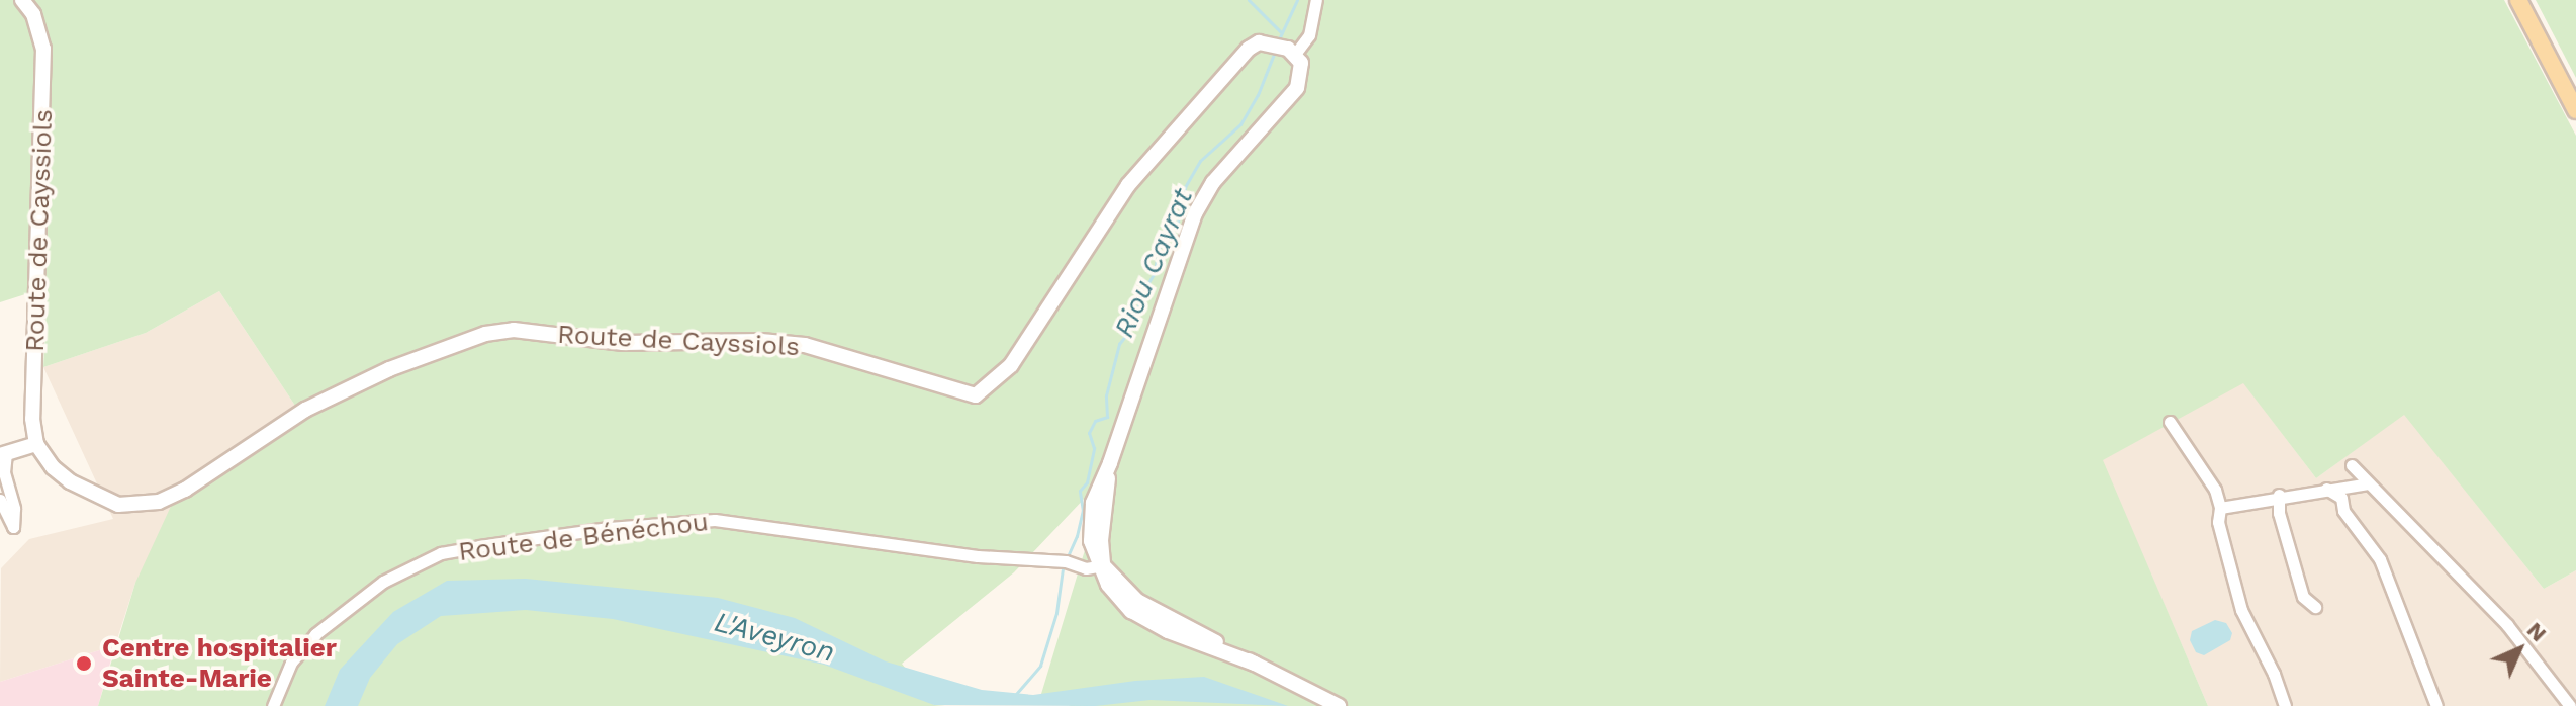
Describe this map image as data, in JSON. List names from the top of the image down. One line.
{"streets":{"street":["Route de Cayssiols","Route de Bénéchou"]},"water":["Riou Cayrat","L'Aveyron"],"places":["Centre hospitalier Sainte-Marie"],"north":"top right"}
